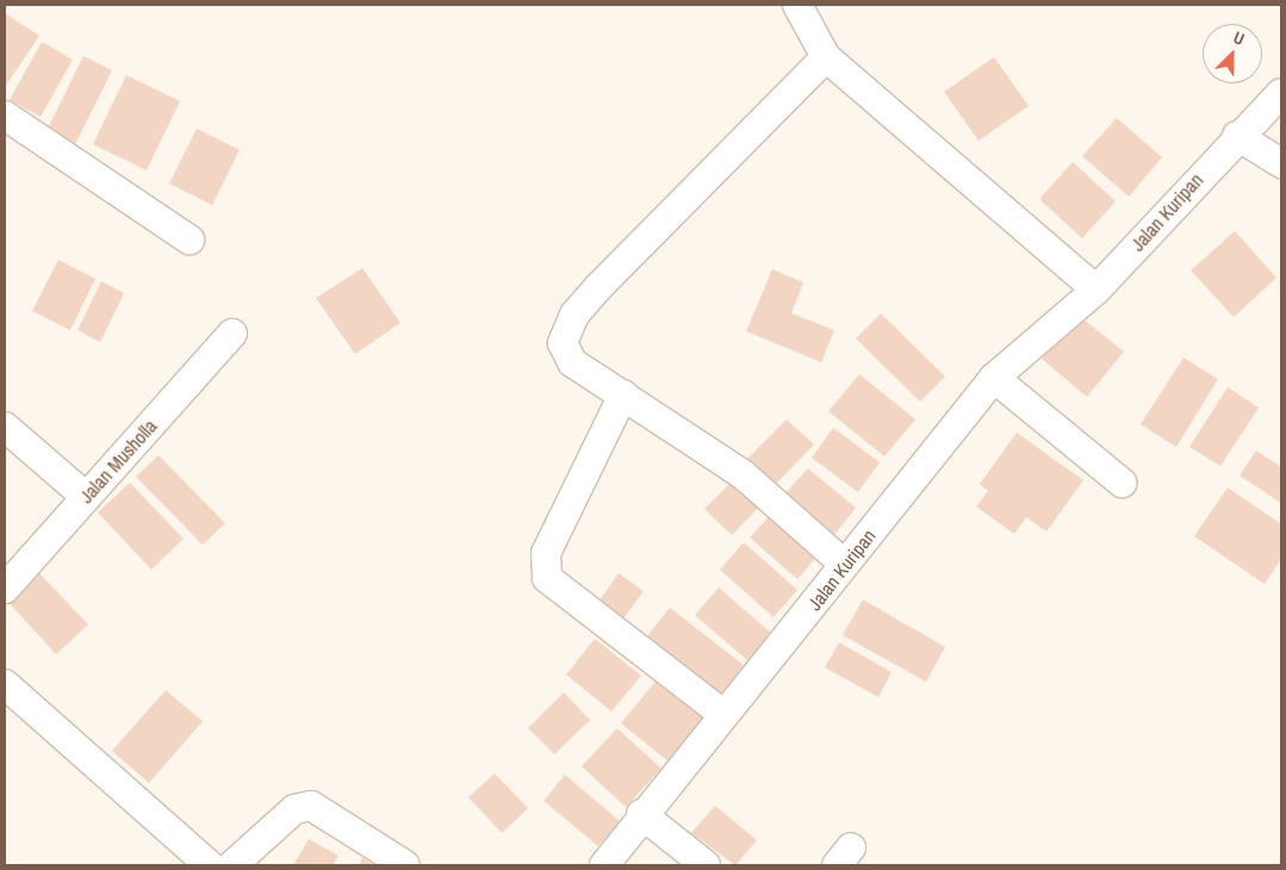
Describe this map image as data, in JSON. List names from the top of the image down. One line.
{"streets":{"street":["Jalan Kuripan","Jalan Musholla"]},"north":"top right"}
